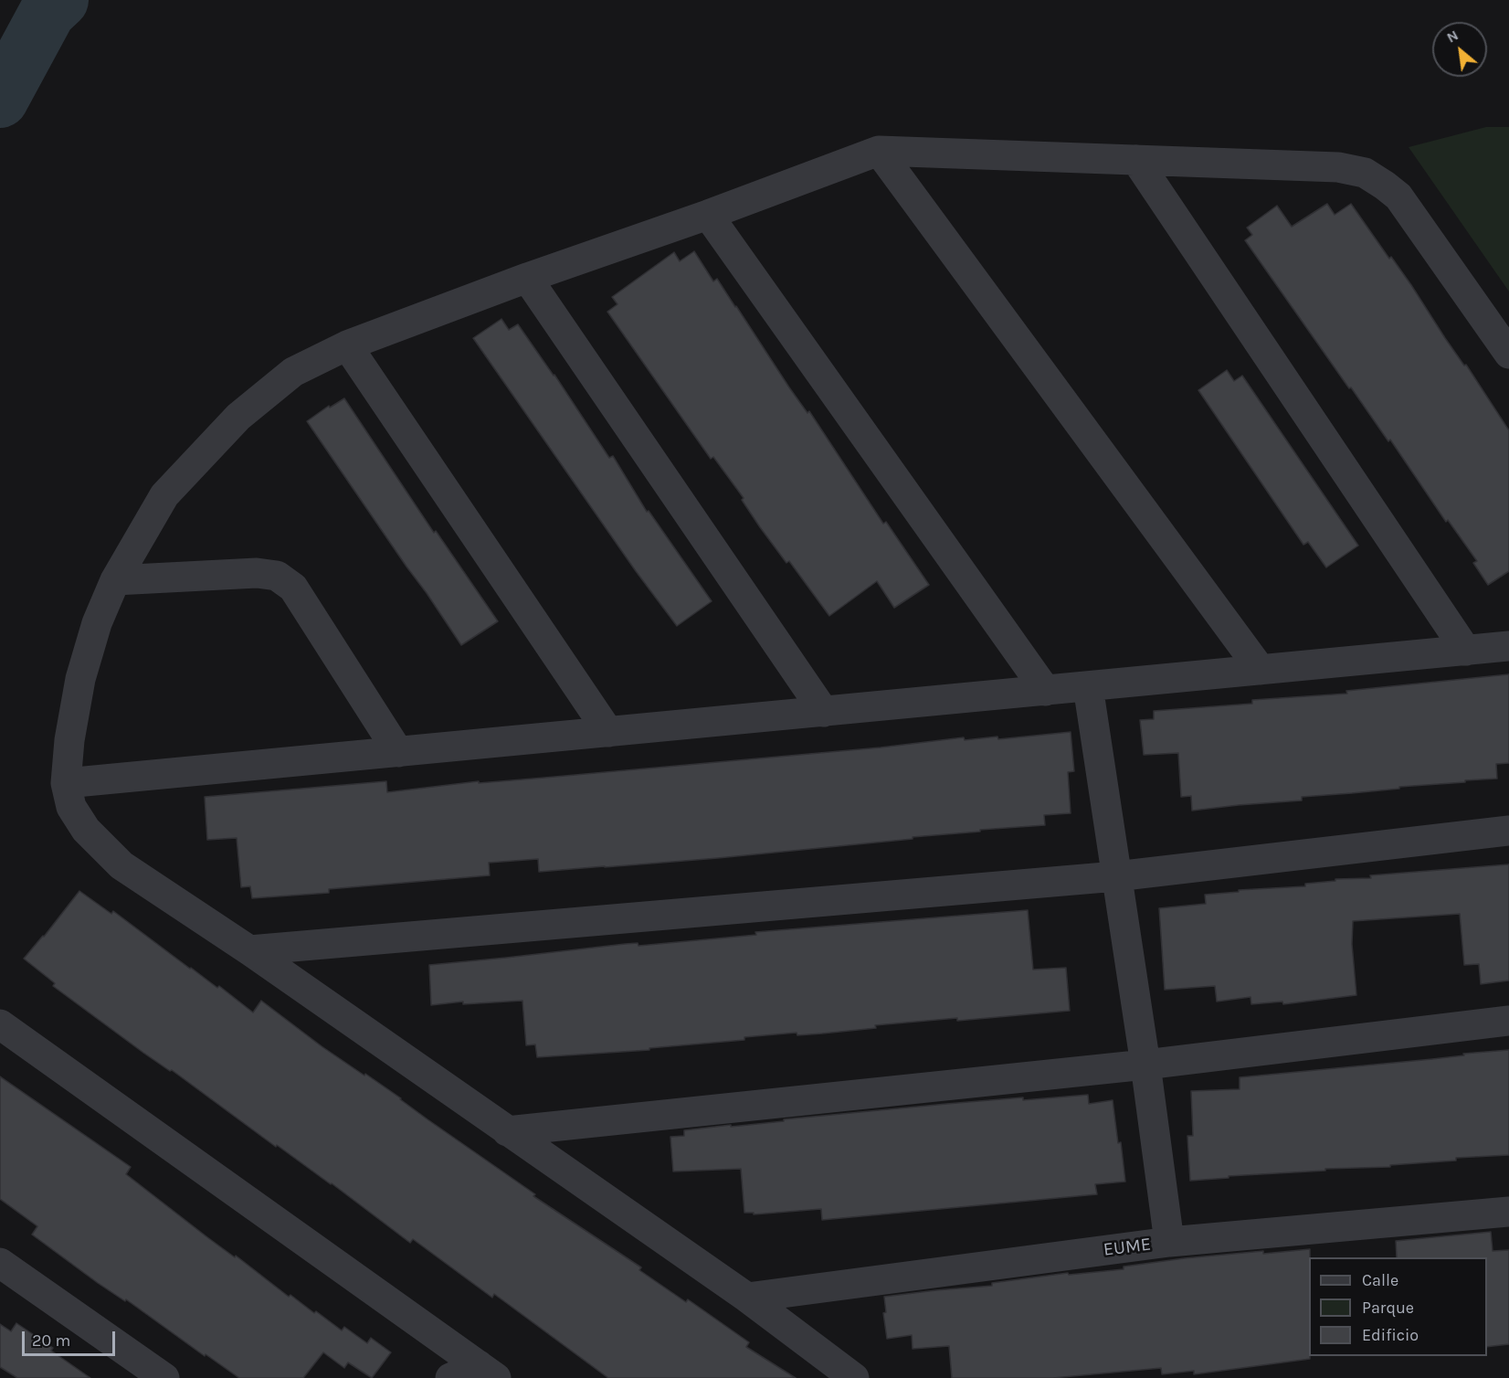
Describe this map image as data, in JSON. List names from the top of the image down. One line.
{"streets":{"street":["EUME"]},"legend":["Calle","Parque","Edificio"],"scale_bar":"20 m","north":"top left"}
